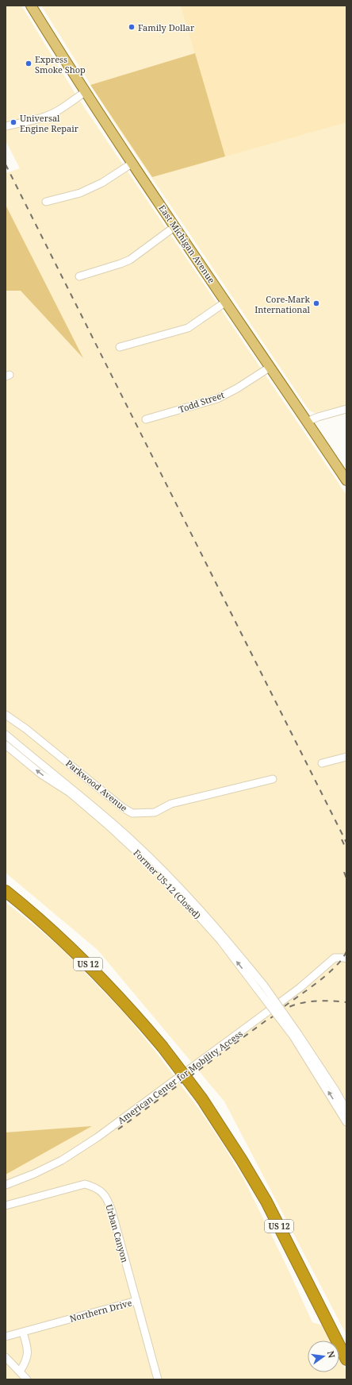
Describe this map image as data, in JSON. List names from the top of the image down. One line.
{"streets":{"highway":["US 12"],"main road":["East Michigan Avenue"],"street":["Todd Street","Parkwood Avenue","Former US-12 (Closed)","American Center for Mobility Access","Urban Canyon","Northern Drive"]},"crossings":[["East Michigan Avenue","Todd Street"],["Urban Canyon","Northern Drive"]],"places":["Family Dollar","Express Smoke Shop","Universal Engine Repair","Core-Mark International"],"north":"right"}
